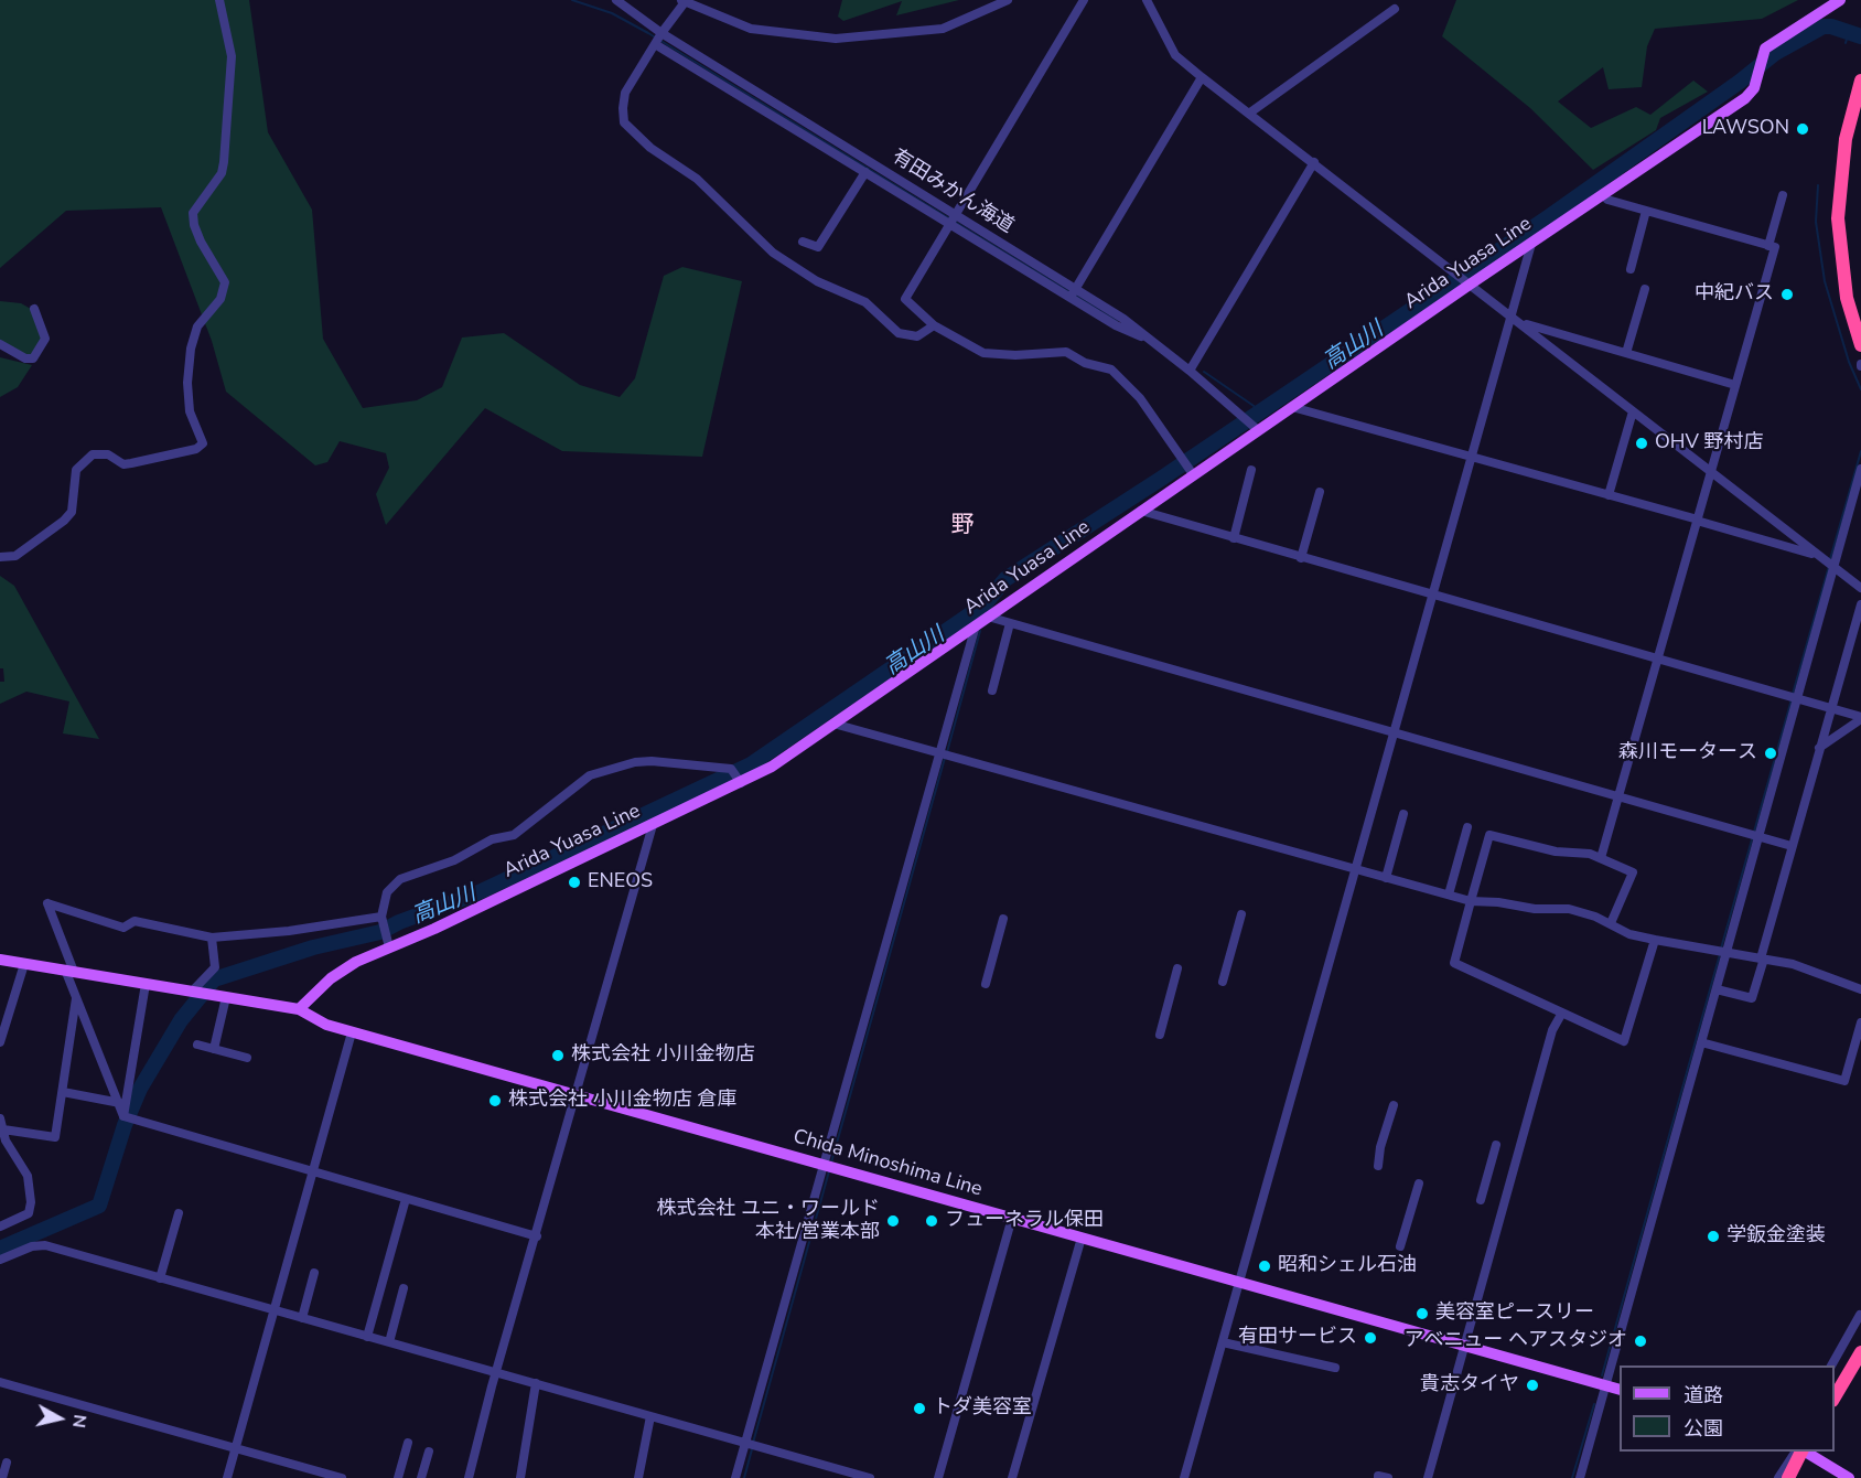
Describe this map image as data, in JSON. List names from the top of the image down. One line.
{"streets":{"main road":["Arida Yuasa Line","Chida Minoshima Line"],"street":["有田みかん海道"]},"crossings":[["有田みかん海道","Arida Yuasa Line"],["Arida Yuasa Line","Chida Minoshima Line"]],"districts":["野"],"water":["高山川"],"places":["LAWSON","中紀バス","OHV 野村店","森川モータース","ENEOS","株式会社 小川金物店","株式会社 小川金物店 倉庫","株式会社 ユニ・ワールド 本社/営業本部","フューネラル保田","学鈑金塗装","昭和シェル石油","美容室ピースリー","有田サービス","アベニュー ヘアスタジオ","貴志タイヤ","トダ美容室"],"legend":["道路","公園"],"north":"right"}
